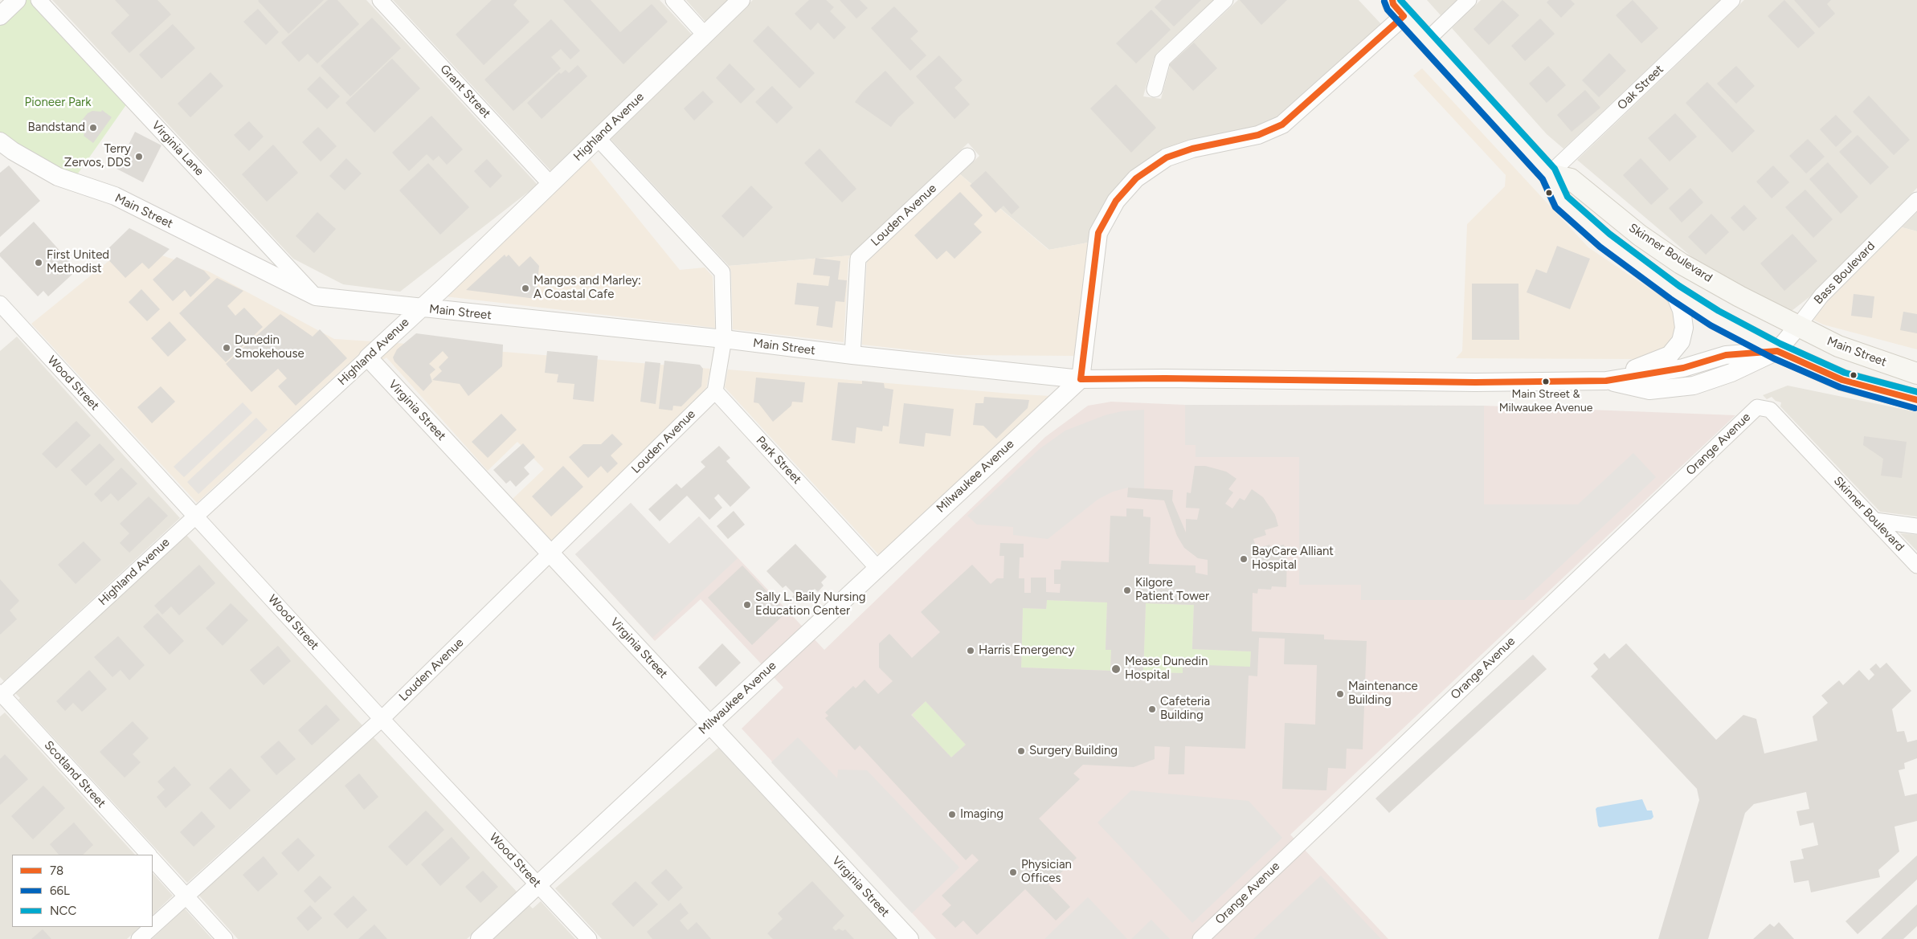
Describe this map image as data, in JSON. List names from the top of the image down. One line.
{"streets":{"main road":["Main Street","Skinner Boulevard"],"street":["Oak Street","Grant Street","Highland Avenue","Virginia Lane","Louden Avenue","Bass Boulevard","Wood Street","Virginia Street","Orange Avenue","Park Street","Milwaukee Avenue","Scotland Street"]},"crossings":[["Oak Street","Skinner Boulevard"],["Grant Street","Highland Avenue"],["Highland Avenue","Main Street"],["Highland Avenue","Wood Street"],["Highland Avenue","Virginia Street"],["Highland Avenue","Scotland Street"],["Virginia Lane","Main Street"],["Main Street","Louden Avenue"],["Main Street","Skinner Boulevard"],["Main Street","Bass Boulevard"],["Main Street","Milwaukee Avenue"],["Louden Avenue","Wood Street"],["Louden Avenue","Virginia Street"],["Louden Avenue","Park Street"],["Skinner Boulevard","Bass Boulevard"],["Skinner Boulevard","Orange Avenue"],["Wood Street","Milwaukee Avenue"],["Virginia Street","Milwaukee Avenue"],["Park Street","Milwaukee Avenue"]],"parks":["Pioneer Park"],"places":["Bandstand","Terry Zervos, DDS","First United Methodist","Mangos and Marley: A Coastal Cafe","Dunedin Smokehouse","Main Street & Milwaukee Avenue","BayCare Alliant Hospital","Kilgore Patient Tower","Sally L. Baily Nursing Education Center","Harris Emergency","Mease Dunedin Hospital","Maintenance Building","Cafeteria Building","Surgery Building","Imaging","Physician Offices"],"lines":["transit line 78","transit line NCC","transit line 66L"],"legend":["78","66L","NCC"]}
